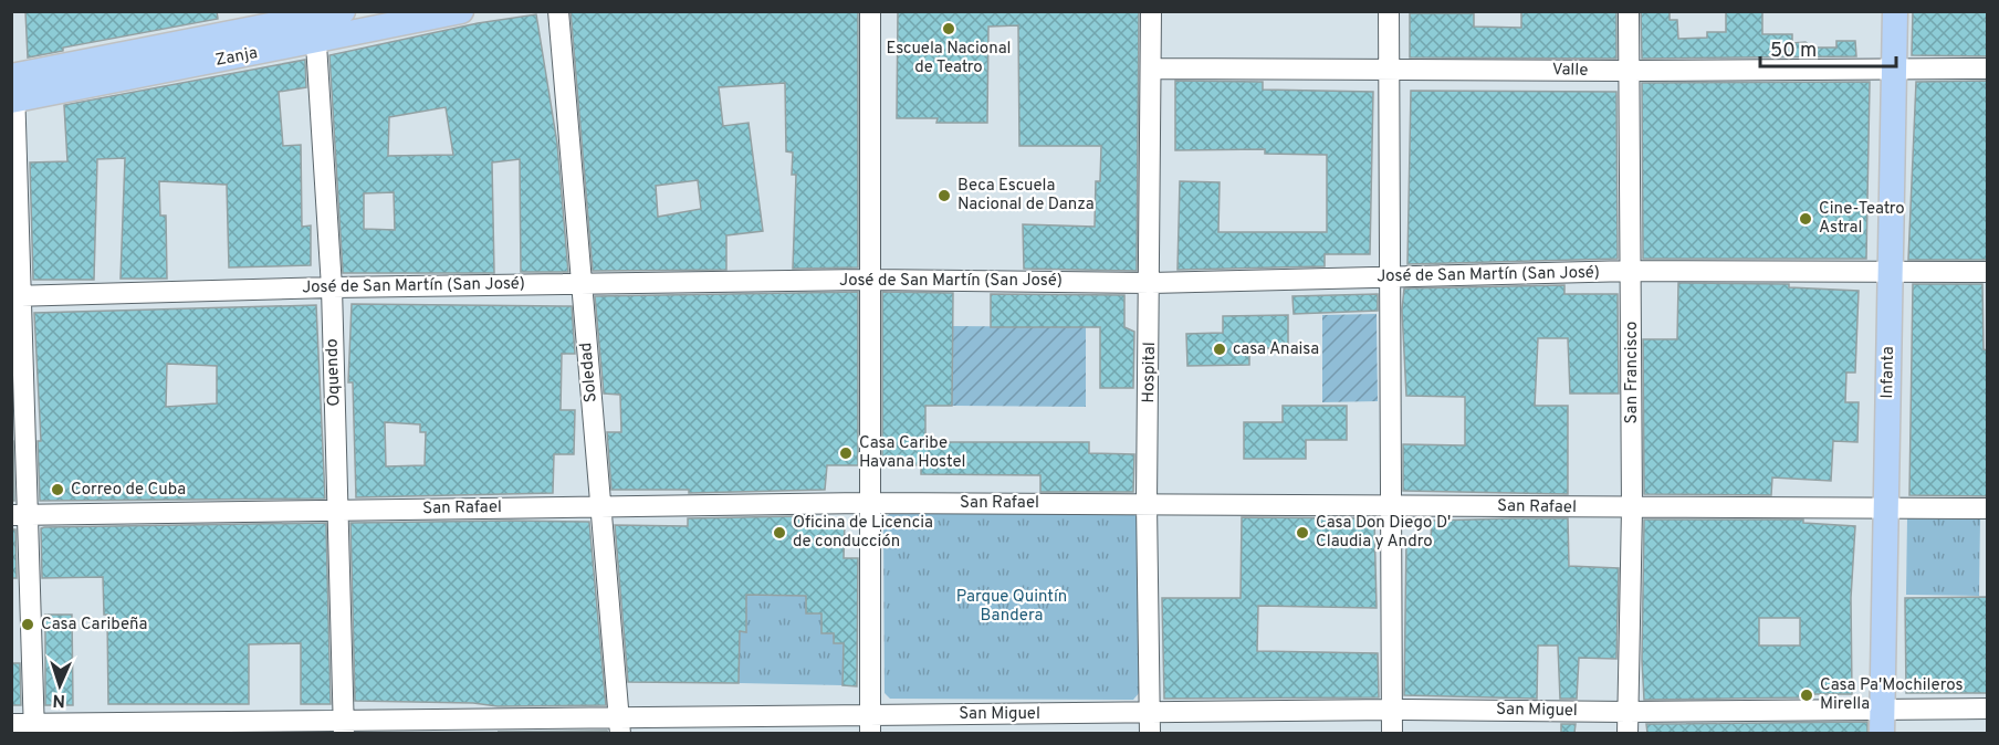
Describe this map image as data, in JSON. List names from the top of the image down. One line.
{"streets":{"main road":["Zanja","Infanta"],"street":["Valle","José de San Martín (San José)","Oquendo","Soledad","Hospital","San Francisco","San Rafael","San Miguel"]},"crossings":[["Zanja","Oquendo"],["Valle","Hospital"],["Valle","San Francisco"],["Valle","Infanta"],["José de San Martín (San José)","Oquendo"],["José de San Martín (San José)","Soledad"],["José de San Martín (San José)","Hospital"],["José de San Martín (San José)","San Francisco"],["José de San Martín (San José)","Infanta"],["Oquendo","San Rafael"],["Oquendo","San Miguel"],["Soledad","San Rafael"],["Soledad","San Miguel"],["Hospital","San Rafael"],["Hospital","San Miguel"],["San Francisco","San Rafael"],["San Francisco","San Miguel"],["Infanta","San Rafael"],["Infanta","San Miguel"]],"parks":["Parque Quintín Bandera"],"places":["Escuela Nacional de Teatro","Beca Escuela Nacional de Danza","Cine-Teatro Astral","casa Anaisa","Casa Caribe Havana Hostel","Correo de Cuba","Oficina de Licencia de conducción","Casa Don Diego D' Claudia y Andro","Casa Caribeña","Casa Pa'Mochileros Mirella"],"scale_bar":"50 m","north":"bottom"}
